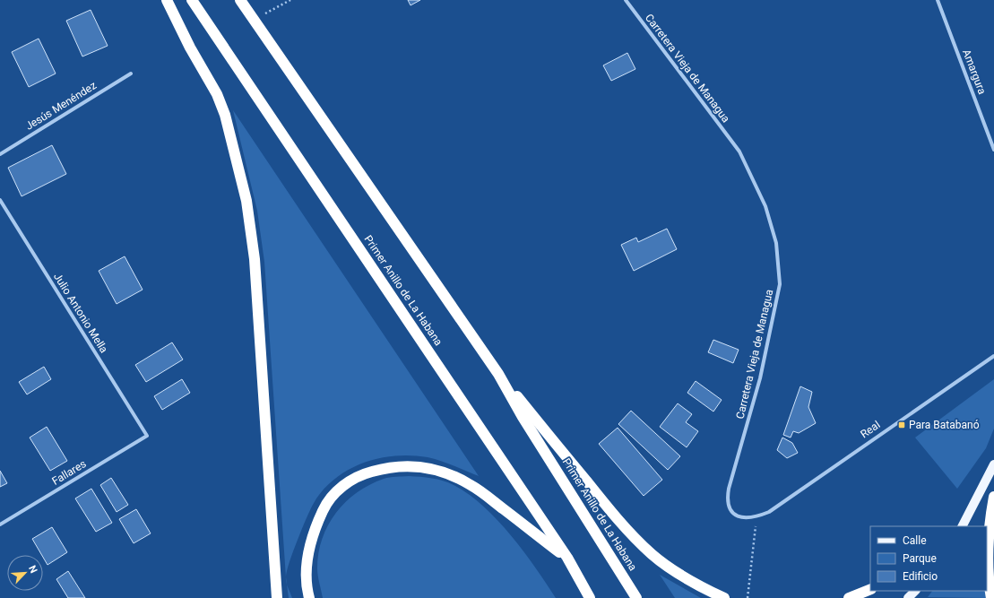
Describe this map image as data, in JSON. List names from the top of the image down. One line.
{"streets":{"highway":["Primer Anillo de La Habana"],"street":["Carretera Vieja de Managua","Amargura","Jesús Menéndez","Julio Antonio Mella","Real","Fallares"]},"crossings":[["Carretera Vieja de Managua","Real"],["Julio Antonio Mella","Fallares"]],"places":{"transit":["Para Batabanó"]},"legend":["Calle","Parque","Edificio"],"north":"top right"}
